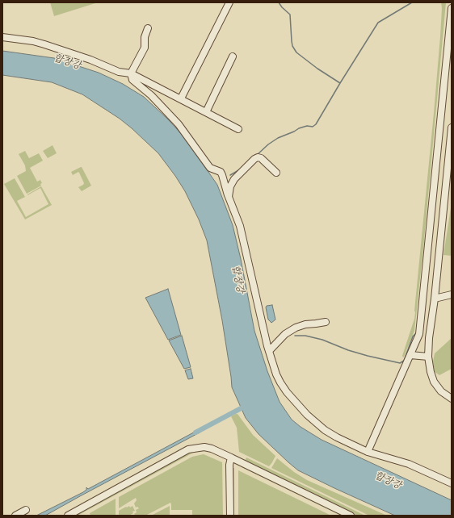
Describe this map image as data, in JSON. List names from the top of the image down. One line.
{"water":["합장강"]}
